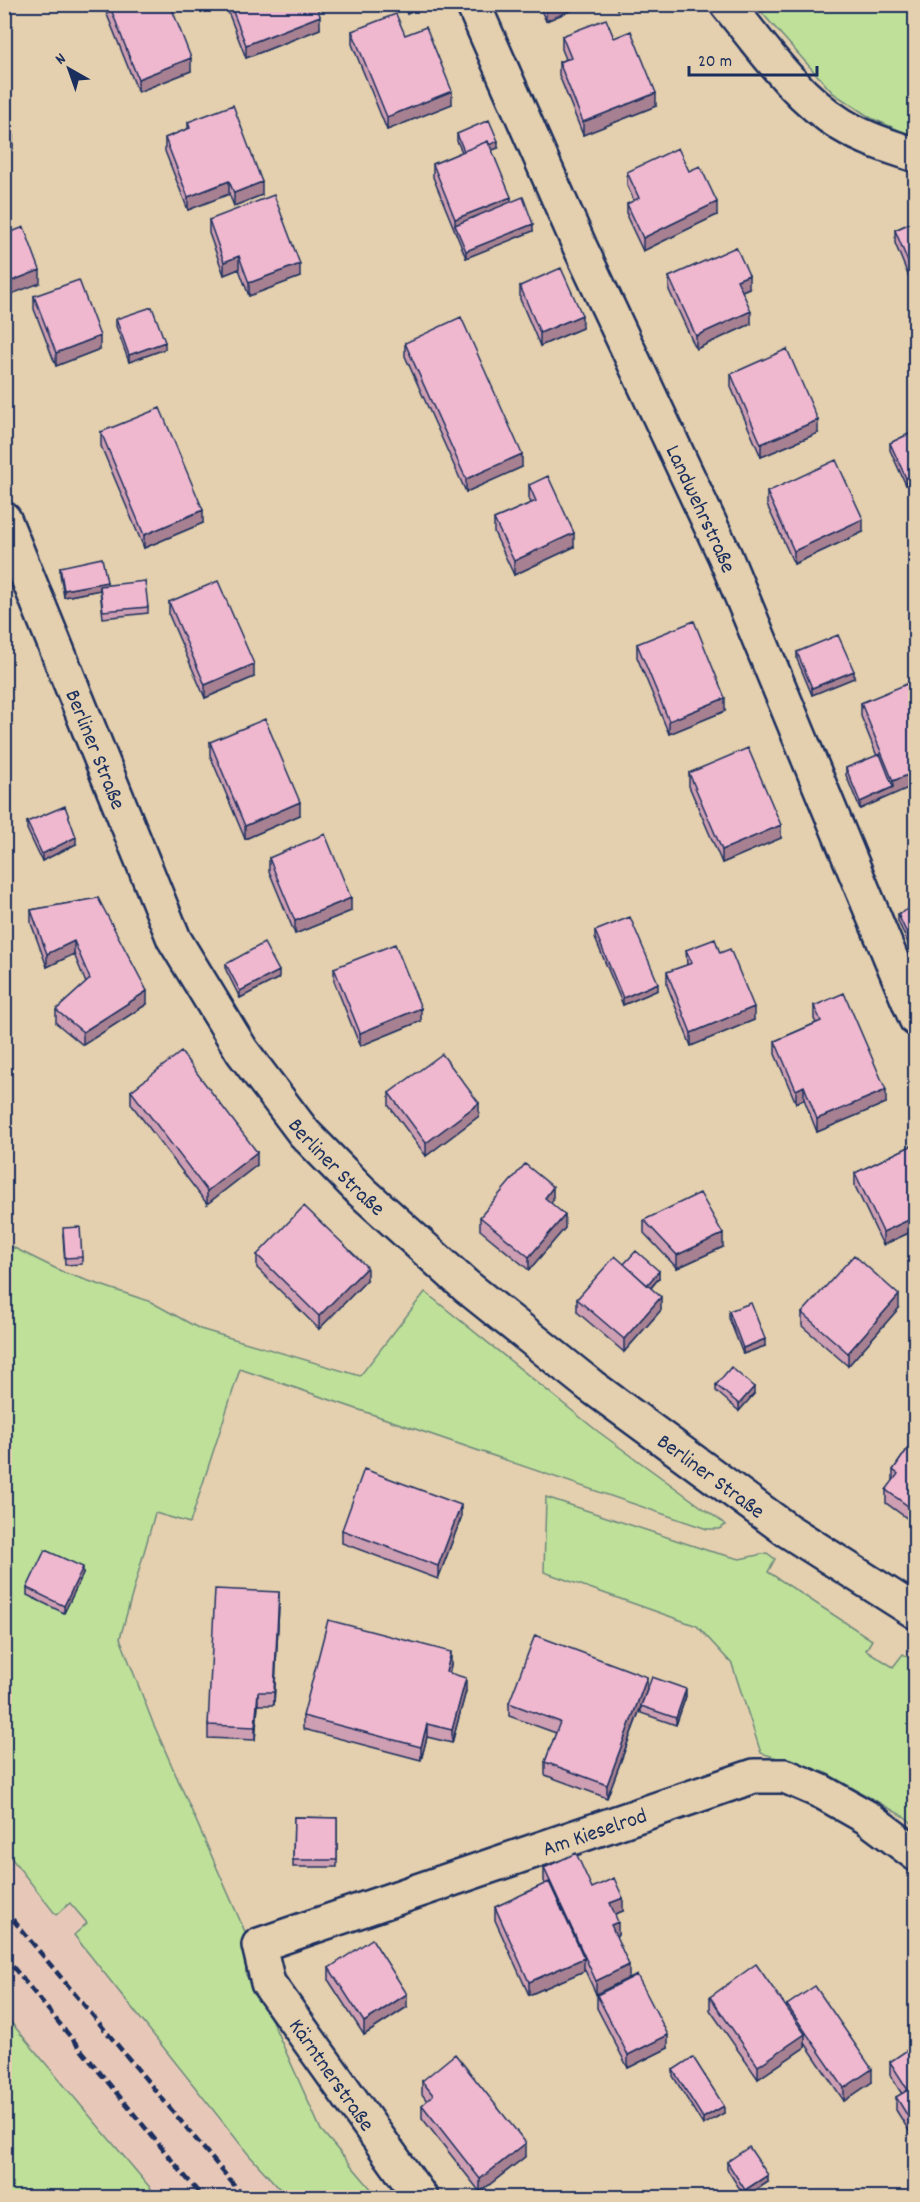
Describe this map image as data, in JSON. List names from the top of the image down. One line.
{"streets":{"street":["Landwehrstraße","Berliner Straße","Am Kieselrod","Kärntnerstraße"]},"crossings":[["Am Kieselrod","Kärntnerstraße"]],"scale_bar":"20 m","north":"top left"}
